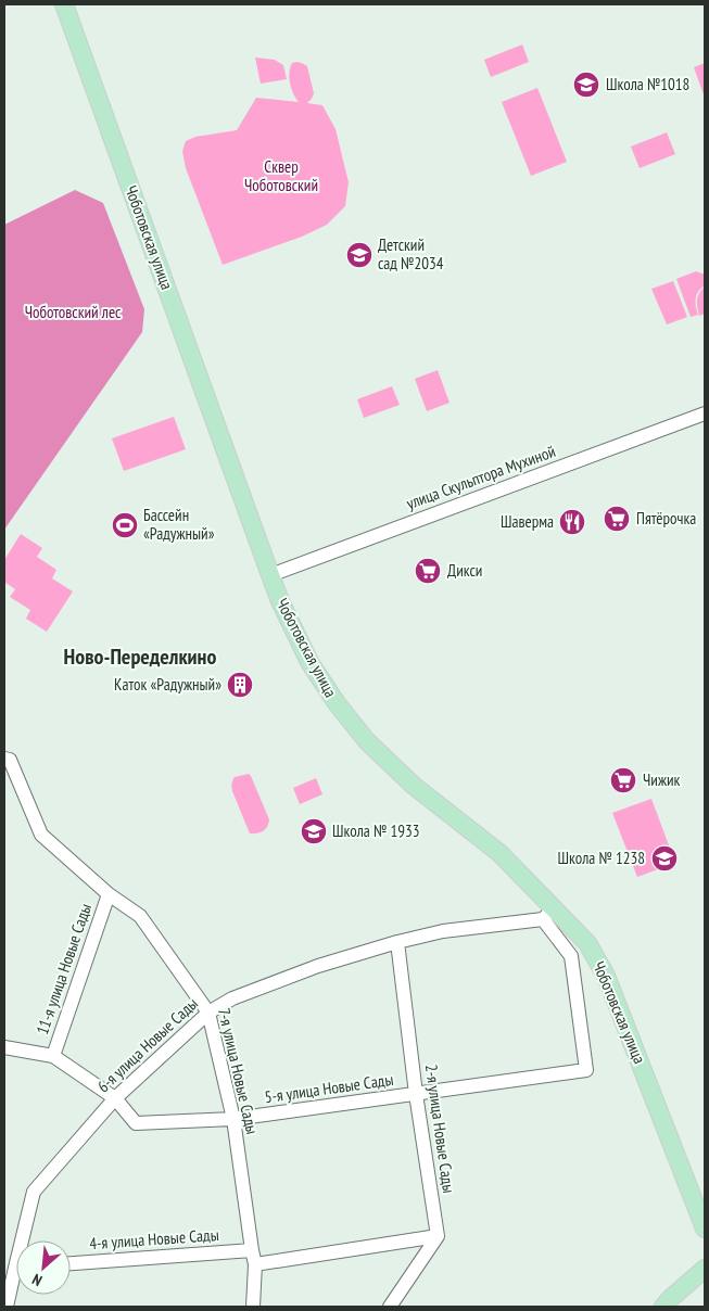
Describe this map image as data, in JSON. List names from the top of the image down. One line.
{"streets":{"main road":["Чоботовская улица"],"street":["улица Скульптора Мухиной","11-я улица Новые Сады","6-я улица Новые Сады","7-я улица Новые Сады","5-я улица Новые Сады","2-я улица Новые Сады","4-я улица Новые Сады"]},"crossings":[["Чоботовская улица","улица Скульптора Мухиной"],["Чоботовская улица","6-я улица Новые Сады"],["Чоботовская улица","5-я улица Новые Сады"],["11-я улица Новые Сады","7-я улица Новые Сады"],["11-я улица Новые Сады","5-я улица Новые Сады"],["6-я улица Новые Сады","7-я улица Новые Сады"],["6-я улица Новые Сады","5-я улица Новые Сады"],["6-я улица Новые Сады","2-я улица Новые Сады"],["7-я улица Новые Сады","5-я улица Новые Сады"],["7-я улица Новые Сады","4-я улица Новые Сады"],["5-я улица Новые Сады","2-я улица Новые Сады"]],"districts":["Ново-Переделкино"],"parks":["Сквер Чоботовский","Чоботовский лес"],"places":{"school or university":["Школа №1018","Детский сад №2034","Школа № 1933","Школа № 1238"],"supermarket":["Пятёрочка","Дикси","Чижик"],"restaurant":["Шаверма"],"sports":["Бассейн «Радужный»"],"building":["Каток «Радужный»"]},"north":"bottom left"}
